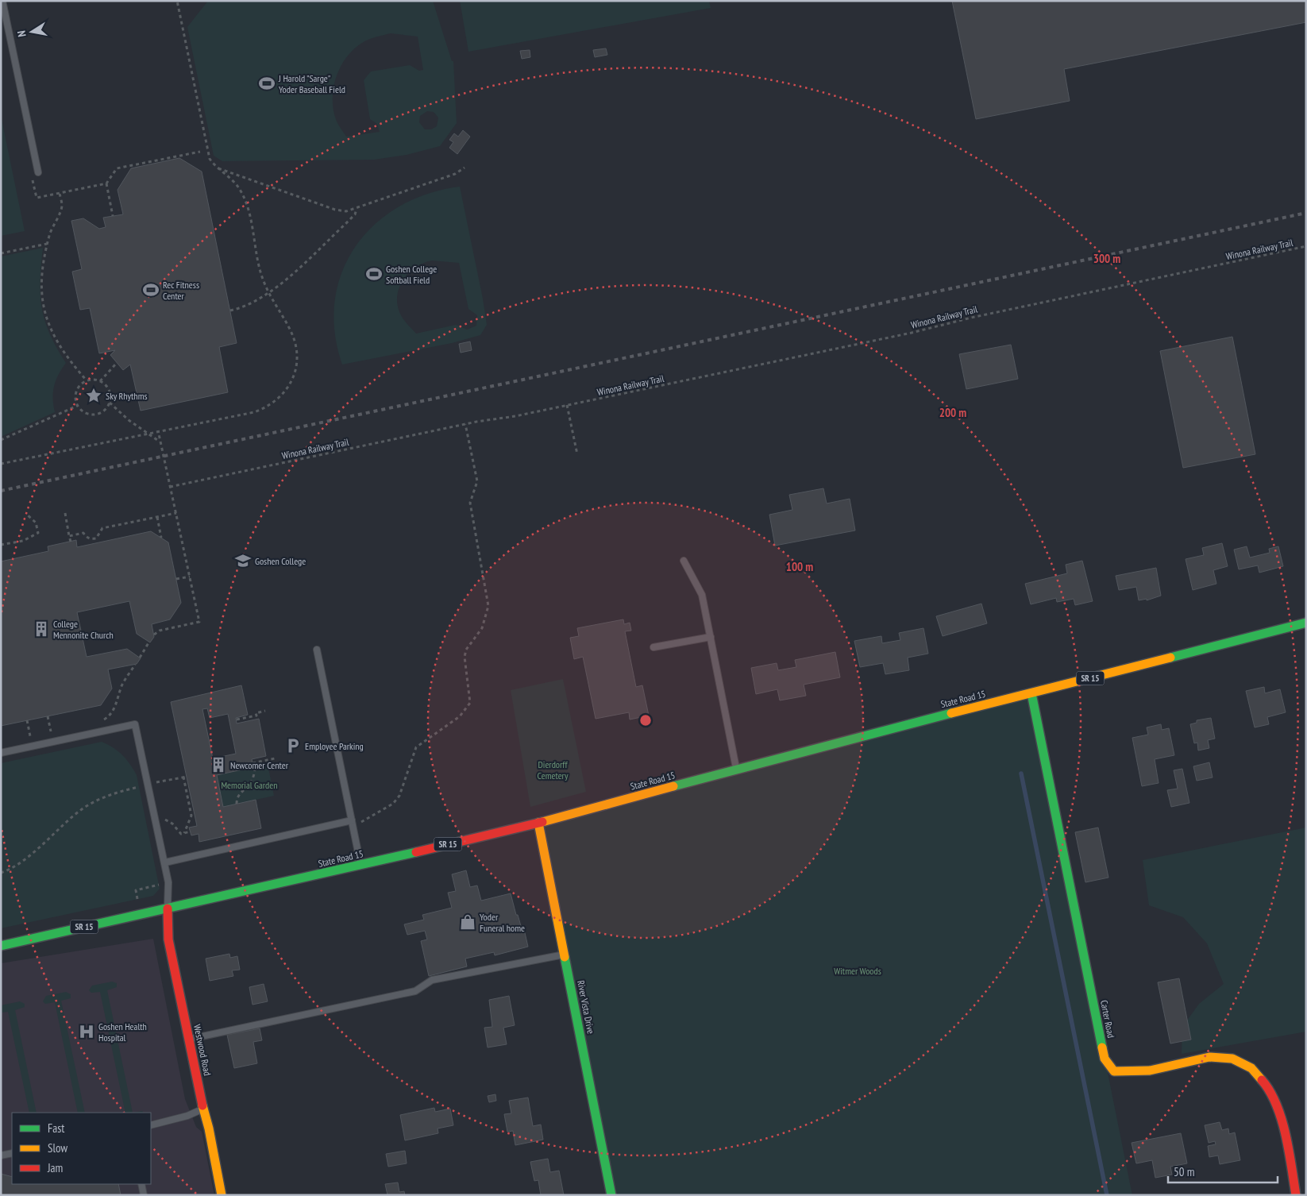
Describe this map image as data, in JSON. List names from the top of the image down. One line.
{"streets":{"main road":["SR 15","State Road 15","River Vista Drive","Carter Road","Westwood Road"],"path":["Winona Railway Trail"]},"crossings":[["State Road 15","River Vista Drive"],["State Road 15","Carter Road"],["State Road 15","Westwood Road"]],"parks":["Dierdorff Cemetery","Memorial Garden","Witmer Woods"],"places":{"sports":["J Harold \"Sarge\" Yoder Baseball Field","Goshen College Softball Field","Rec Fitness Center"],"place":["Sky Rhythms"],"school or university":["Goshen College"],"building":["College Mennonite Church","Newcomer Center"],"parking":["Employee Parking"],"shop":["Yoder Funeral home"],"hospital":["Goshen Health Hospital"]},"legend":["Fast","Slow","Jam"],"scale_bar":"50 m","north":"left","rings":["300 m","200 m","100 m"]}
